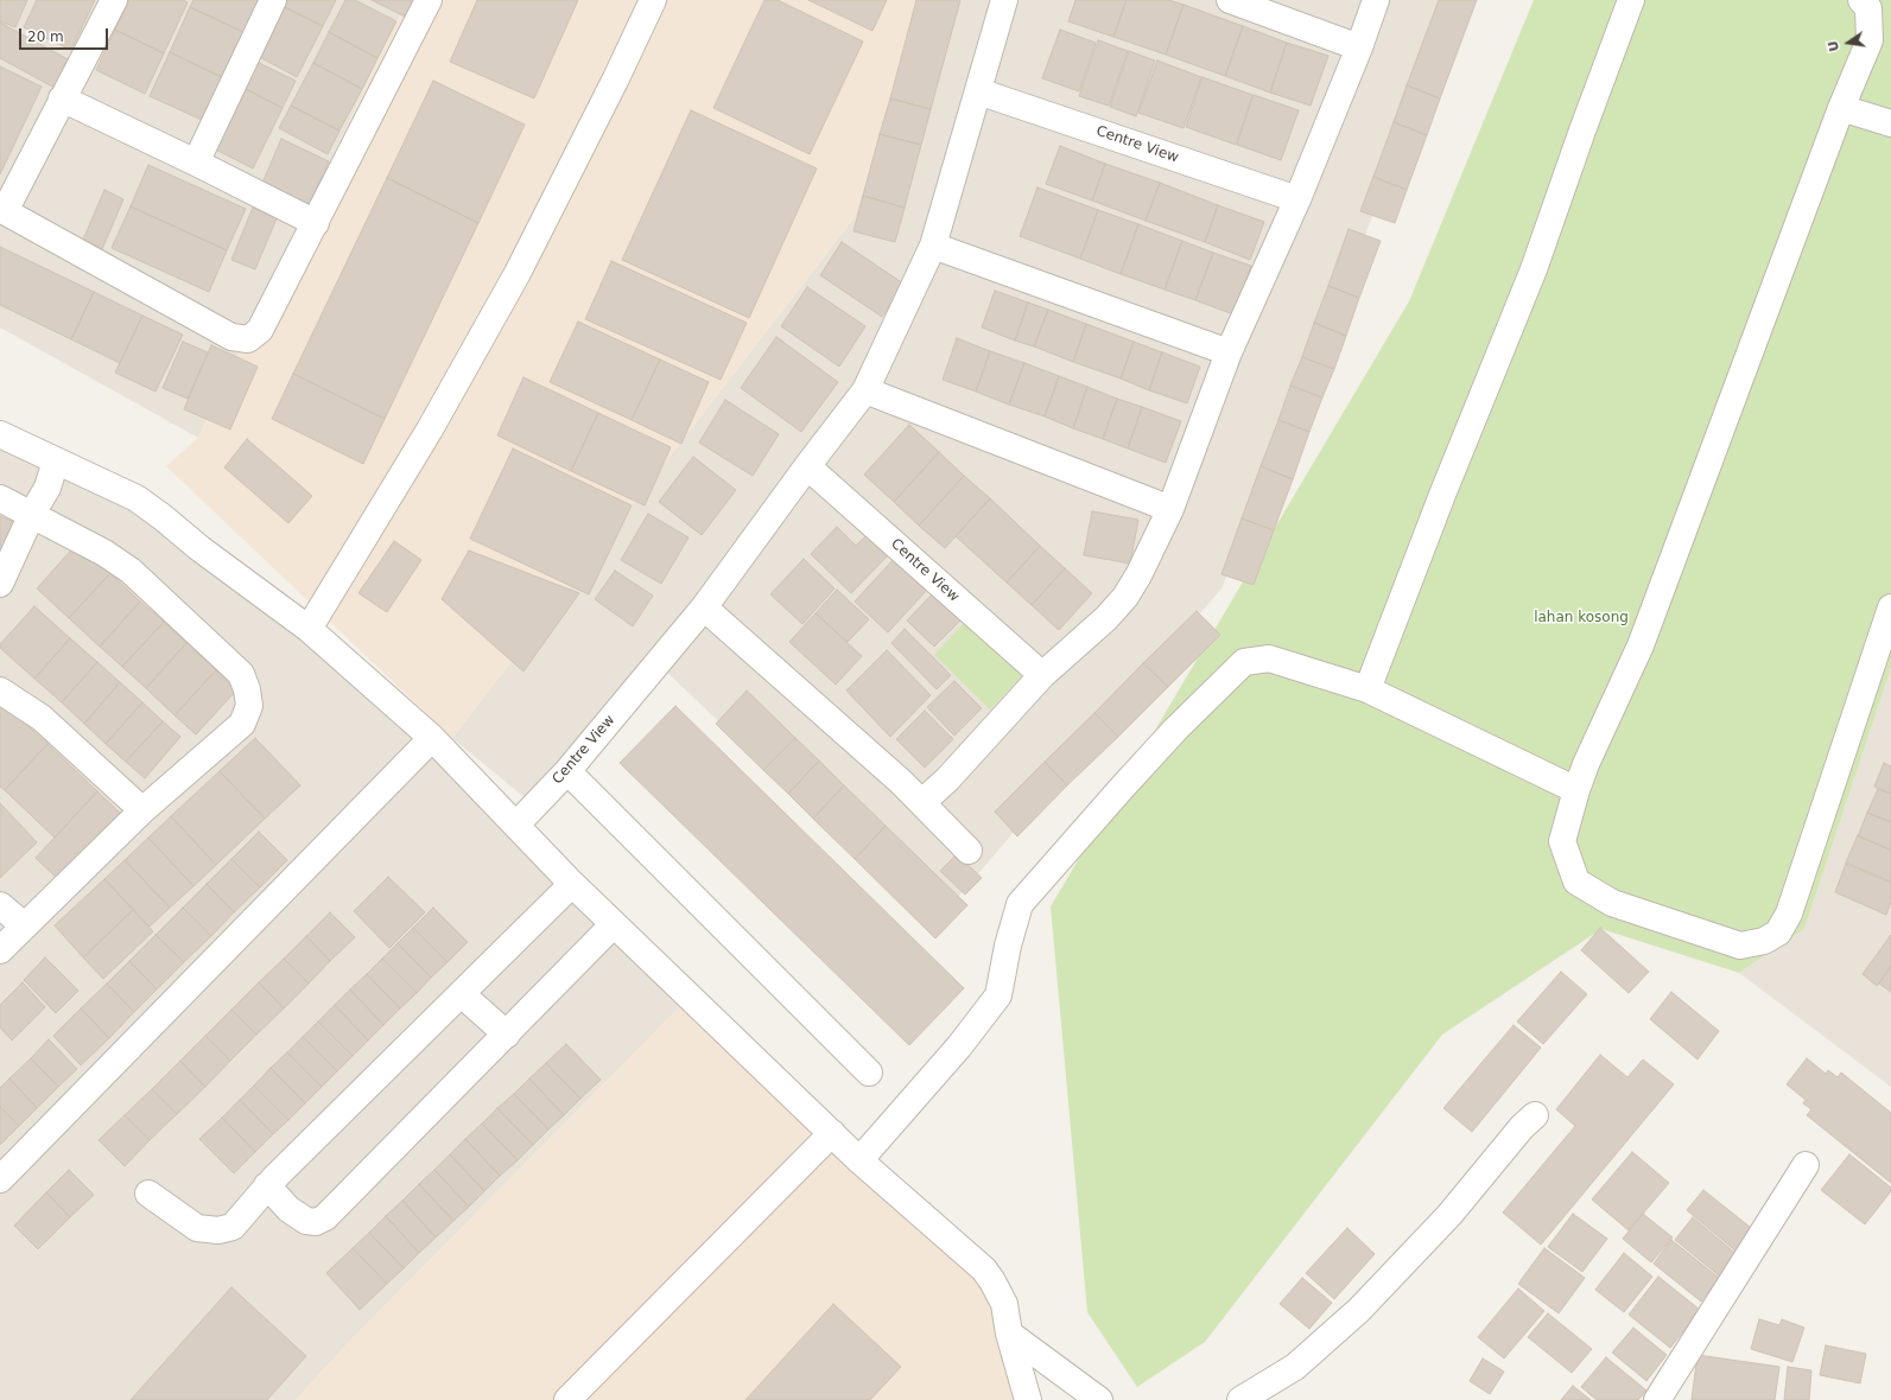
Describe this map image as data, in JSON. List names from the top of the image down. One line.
{"streets":{"street":["Centre View"]},"parks":["lahan kosong"],"scale_bar":"20 m","north":"left"}
